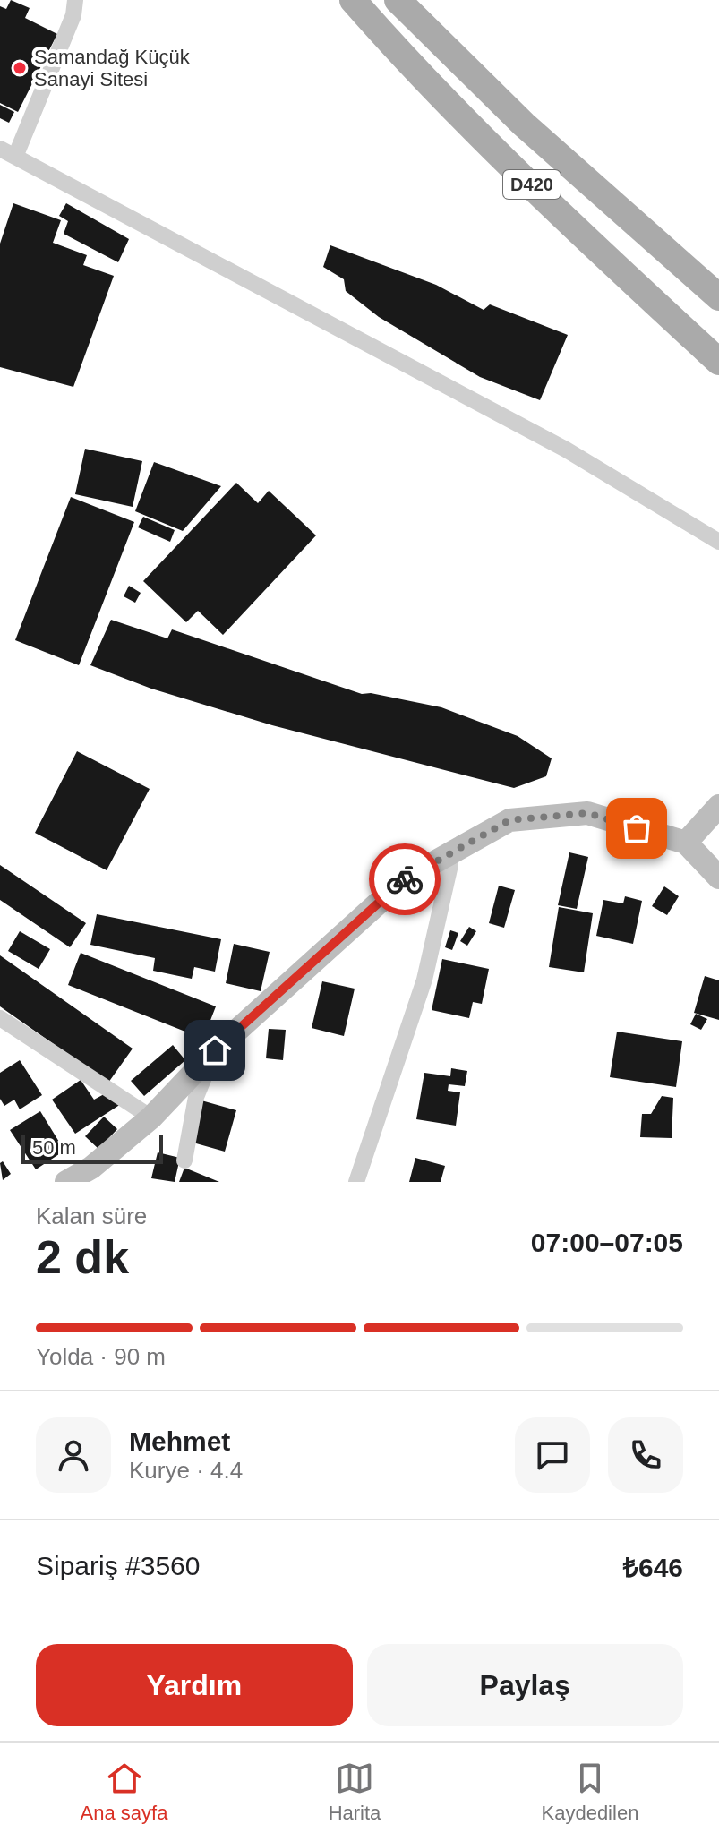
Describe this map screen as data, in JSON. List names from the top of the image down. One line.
{"streets":{"main road":["D420"]},"places":["Samandağ Küçük Sanayi Sitesi"],"scale_bar":"50 m","page":{"scale":"50 m","heading":["2 dk","Kalan süre","07:00–07:05"],"panel":["Mehmet","Kurye · 4.4","Sipariş #3560","₺646"],"bar":"Yolda · 90 m","buttons":["Yardım","Paylaş"],"tabs":["Ana sayfa","Harita","Kaydedilen"]}}
